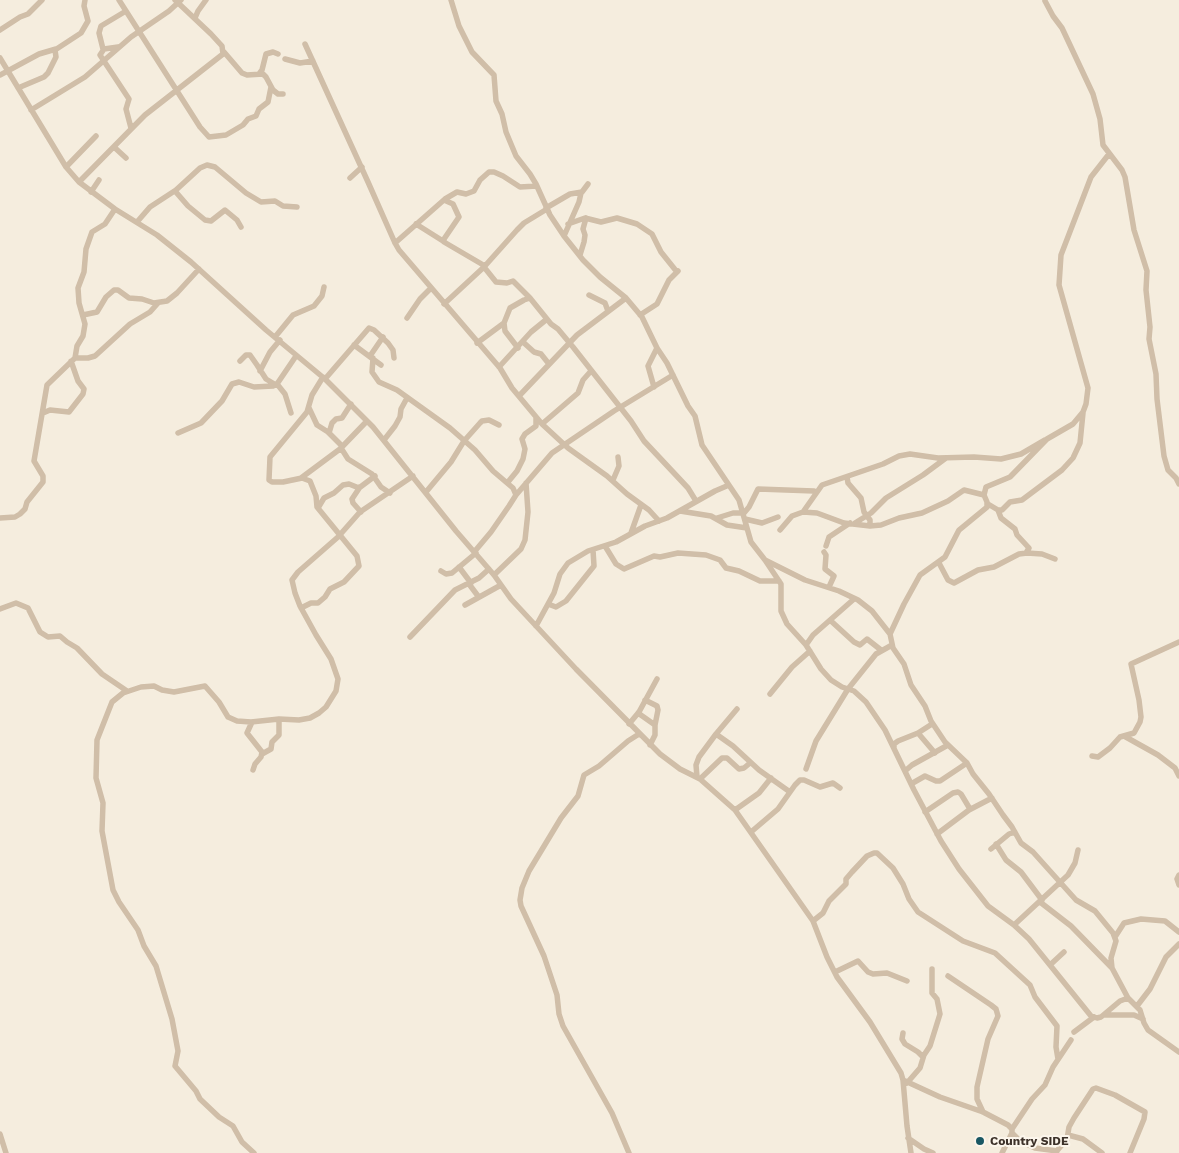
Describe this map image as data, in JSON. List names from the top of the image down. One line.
{"places":["Country SIDE"]}
